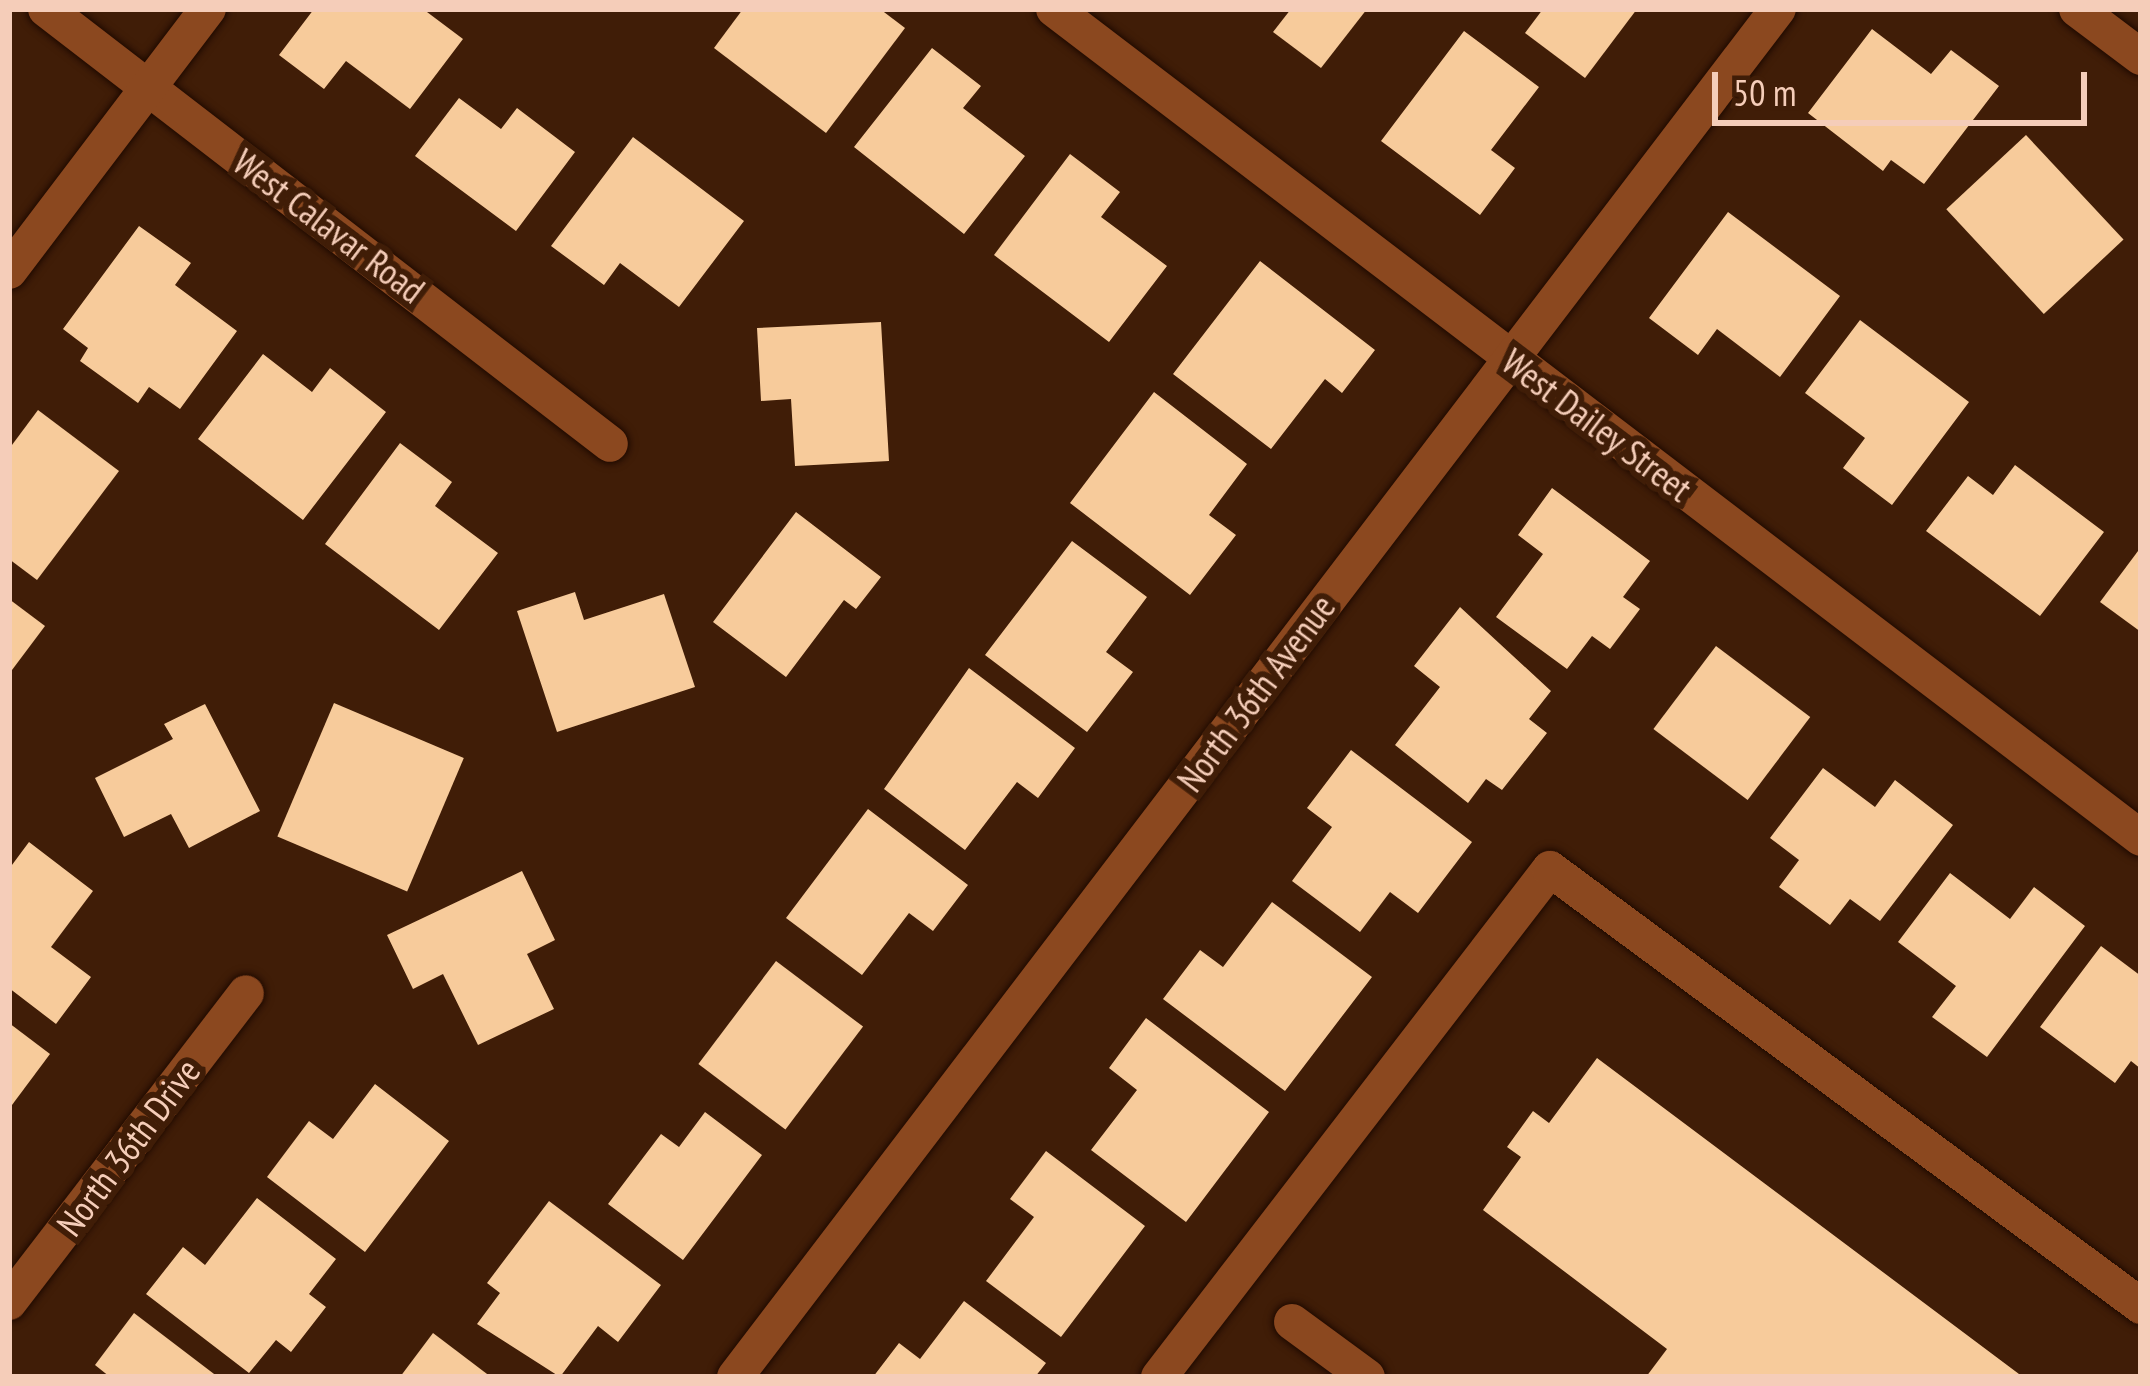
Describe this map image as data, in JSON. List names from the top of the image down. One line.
{"streets":{"street":["West Calavar Road","West Dailey Street","North 36th Avenue","North 36th Drive"]},"crossings":[["West Dailey Street","North 36th Avenue"]],"scale_bar":"50 m"}
